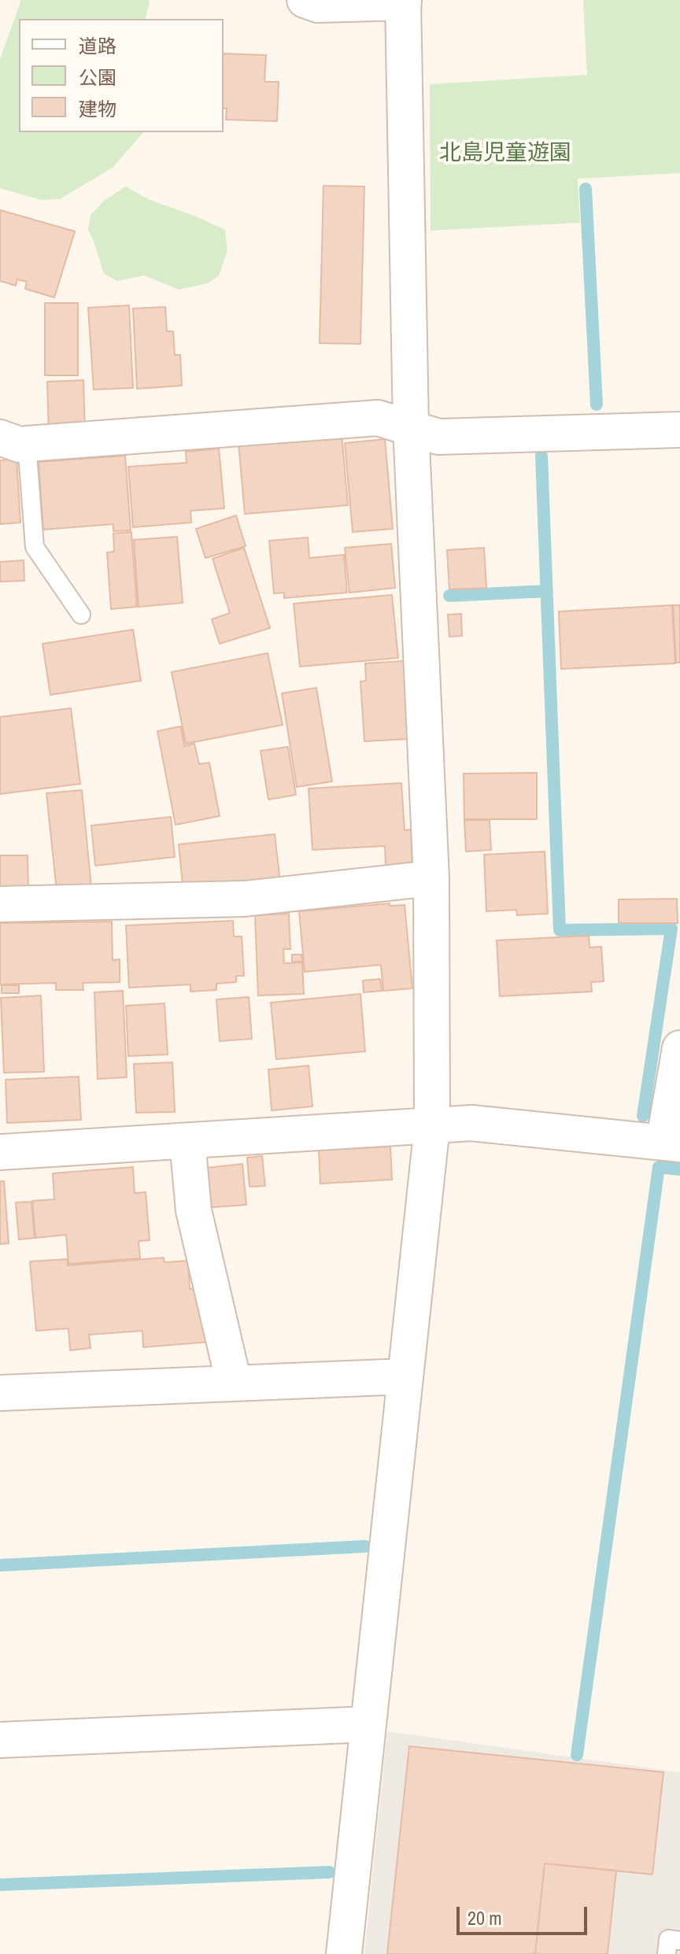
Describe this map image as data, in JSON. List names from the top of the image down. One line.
{"parks":["北島児童遊園"],"legend":["道路","公園","建物"],"scale_bar":"20 m"}
